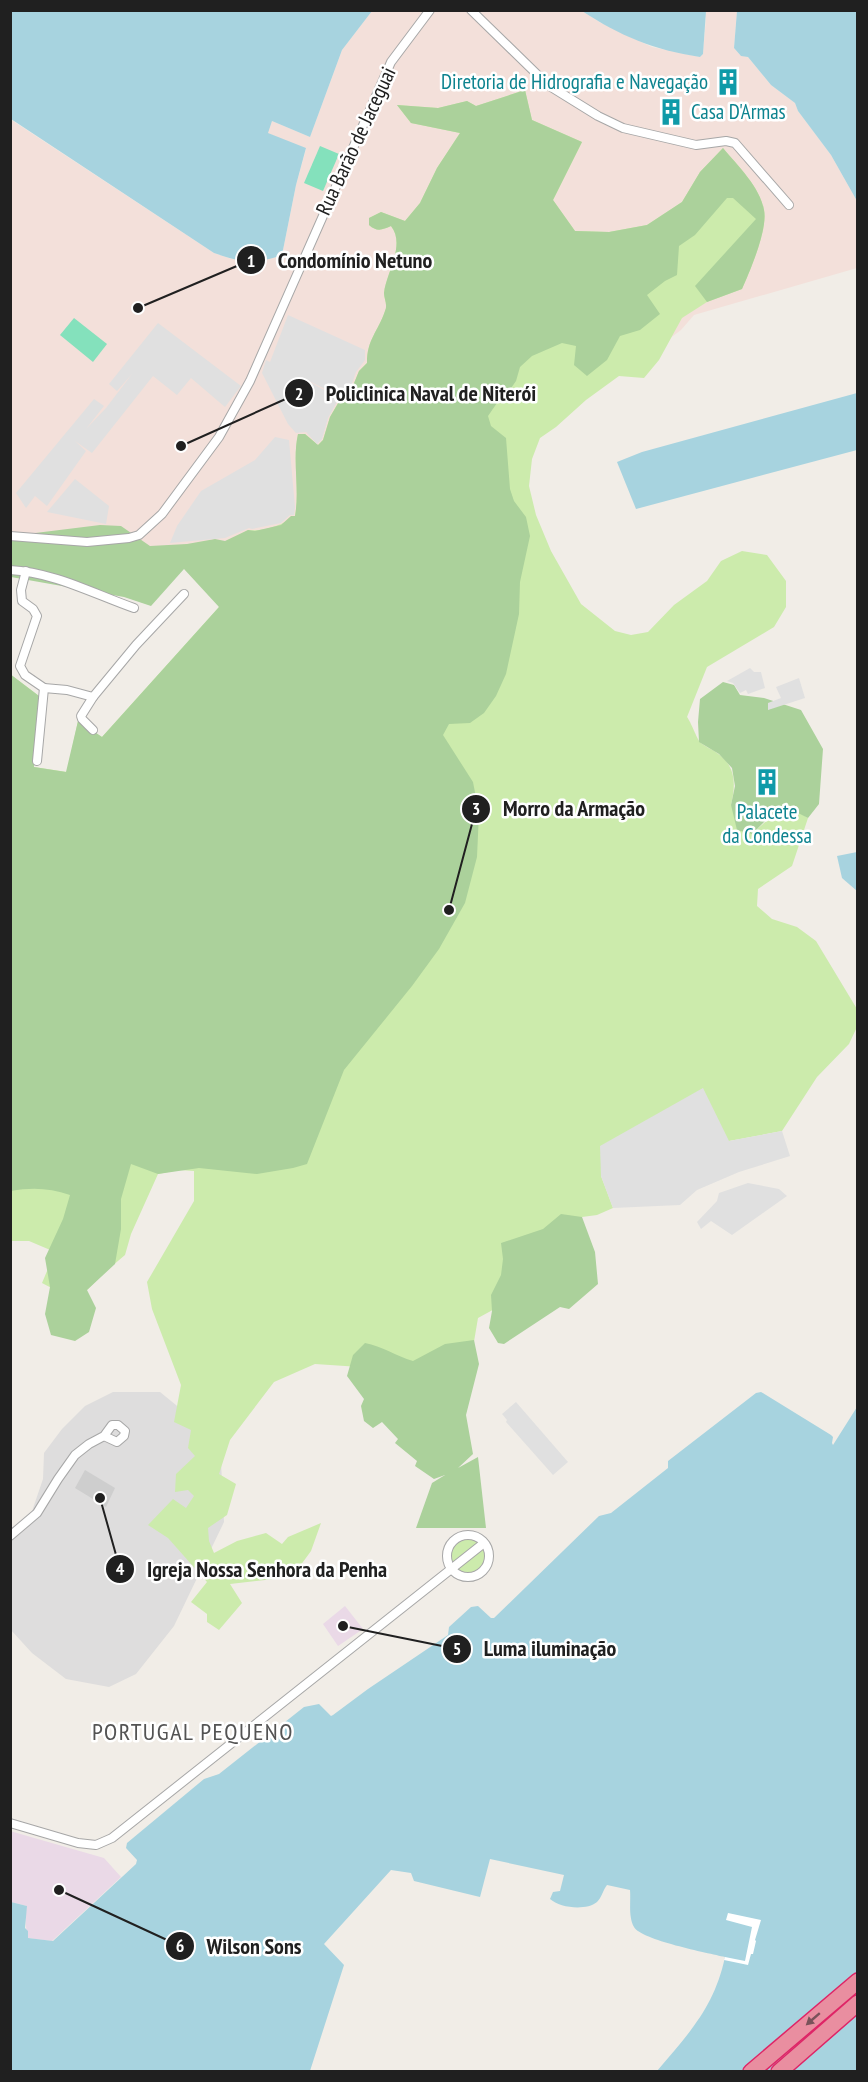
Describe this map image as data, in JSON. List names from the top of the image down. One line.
{"streets":{"street":["Rua Barão de Jaceguai"]},"districts":["PORTUGAL PEQUENO"],"places":{"building":["Diretoria de Hidrografia e Navegação","Casa D'Armas","Palacete da Condessa"],"other":["Condomínio Netuno","Policlinica Naval de Niterói","Morro da Armação","Igreja Nossa Senhora da Penha","Luma iluminação","Wilson Sons"]}}
